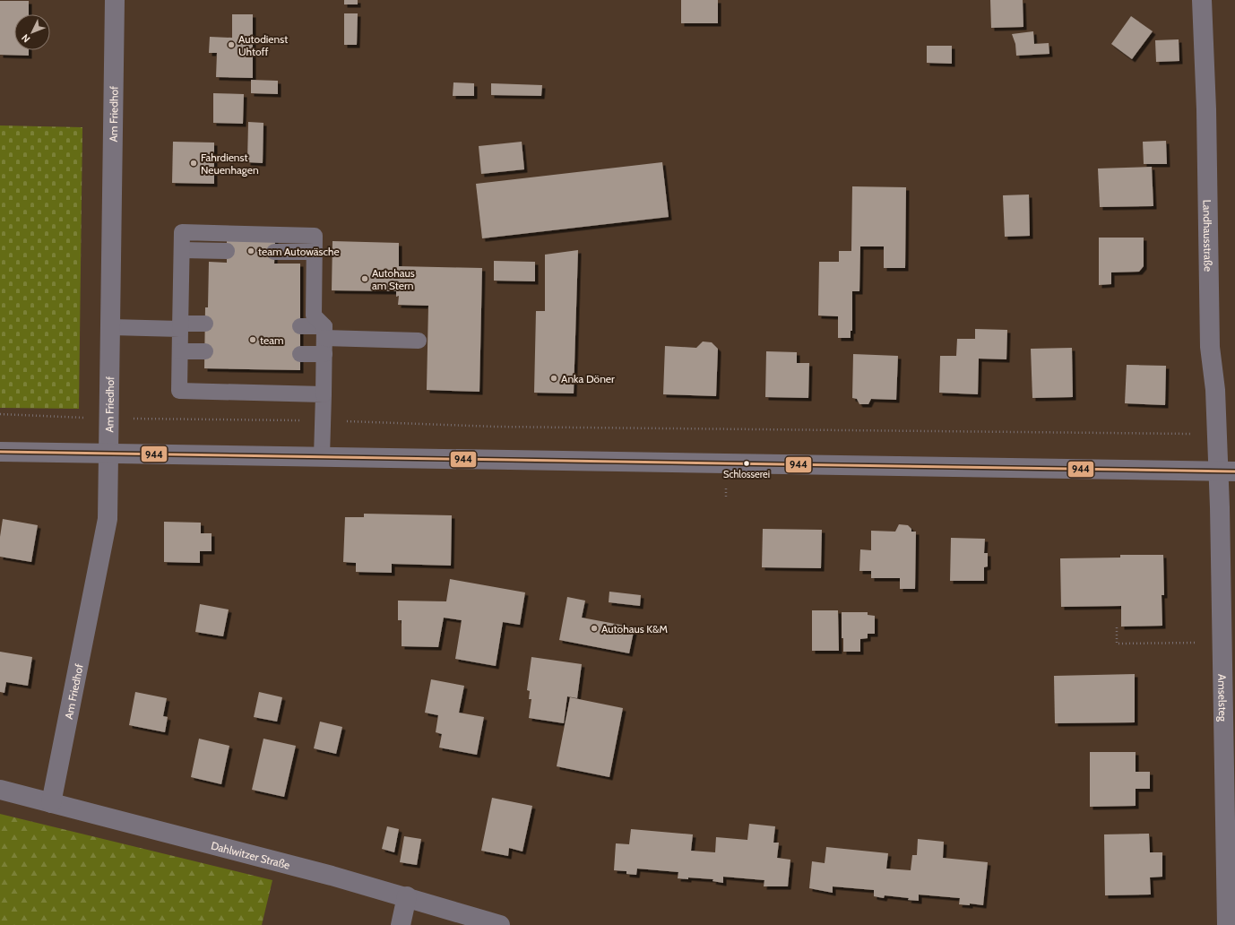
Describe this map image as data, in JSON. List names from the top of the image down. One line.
{"streets":{"street":["Am Friedhof","Landhausstraße","Amselsteg","Dahlwitzer Straße"]},"crossings":[["Am Friedhof","Dahlwitzer Straße"],["Landhausstraße","Amselsteg"]],"places":["Autodienst Uhtoff","Fahrdienst Neuenhagen","team Autowäsche","Autohaus am Stern","team","Anka Döner","Schlosserei","Autohaus K&M"],"lines":["transit line 944"],"north":"bottom left"}
